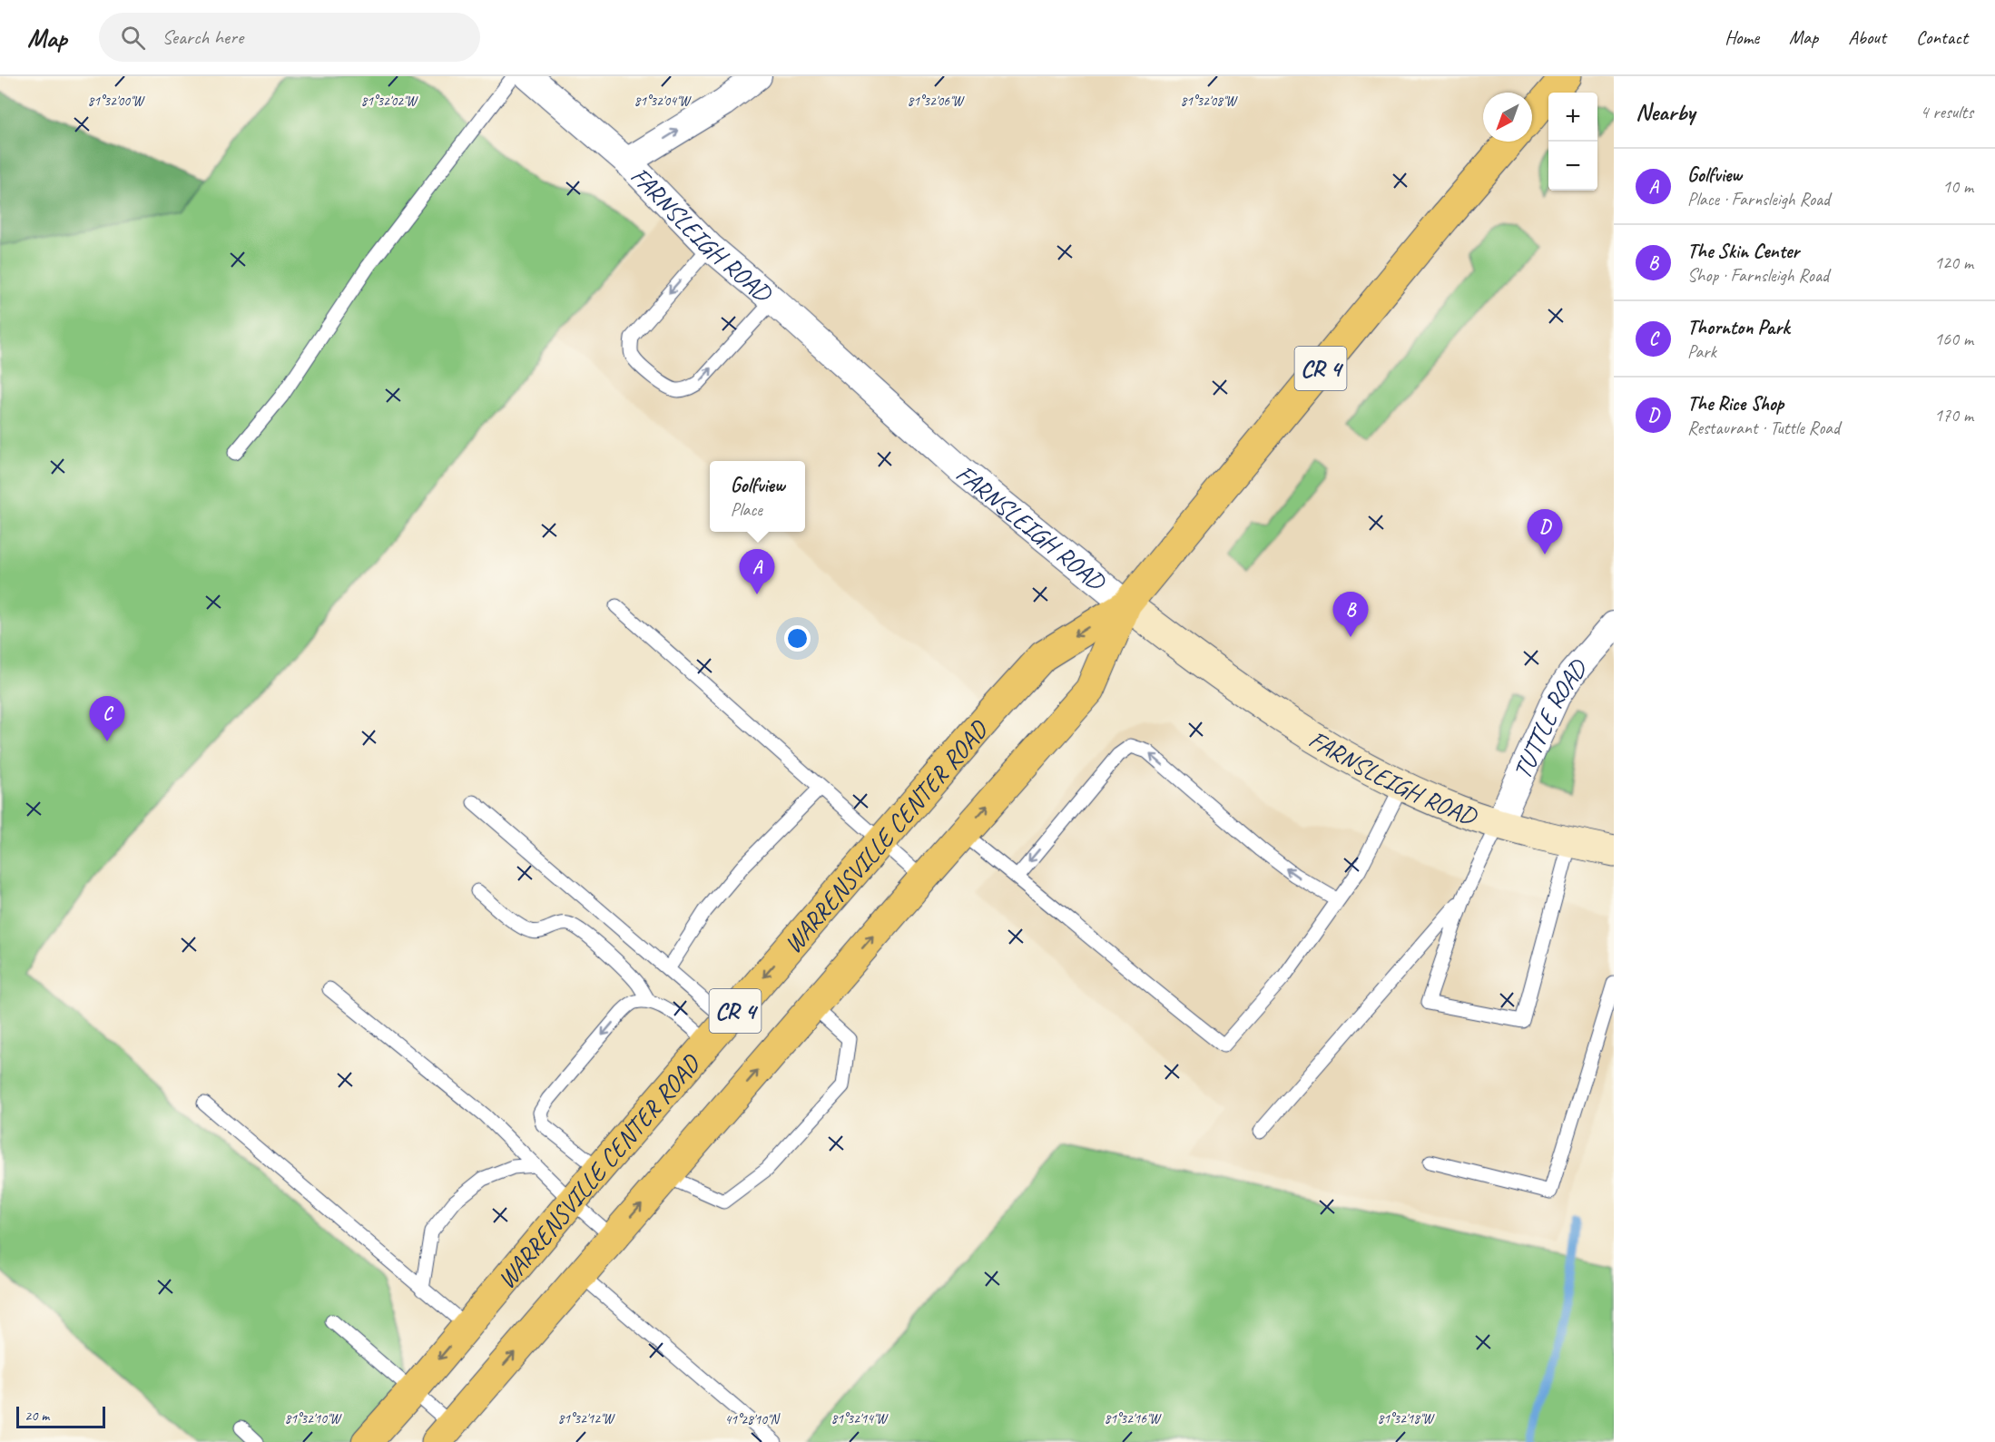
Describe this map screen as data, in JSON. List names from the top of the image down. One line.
{"streets":{"main road":["FARNSLEIGH ROAD","CR 4","WARRENSVILLE CENTER ROAD"],"street":["TUTTLE ROAD"]},"crossings":[["FARNSLEIGH ROAD","TUTTLE ROAD"],["FARNSLEIGH ROAD","WARRENSVILLE CENTER ROAD"]],"scale_bar":"20 m","north":"bottom left","page":{"header":"Map","search":"Search here","nav":["Home","Map","About","Contact"],"heading":["Nearby","4 results"],"map_buttons":["+","−"],"list":[{"mark":"A","name":"Golfview","note":"Place · Farnsleigh Road","value":"10 m"},{"mark":"B","name":"The Skin Center","note":"Shop · Farnsleigh Road","value":"120 m"},{"mark":"C","name":"Thornton Park","note":"Park","value":"160 m"},{"mark":"D","name":"The Rice Shop","note":"Restaurant · Tuttle Road","value":"170 m"}],"popup":["Golfview","Place"],"pins":["D","A","B","C"],"scale":"20 m"},"coordinates":["81°32'00\"W","81°32'02\"W","81°32'04\"W","81°32'06\"W","81°32'08\"W","81°32'10\"W","81°32'12\"W","81°32'14\"W","81°32'16\"W","81°32'18\"W","41°28'10\"N"]}
